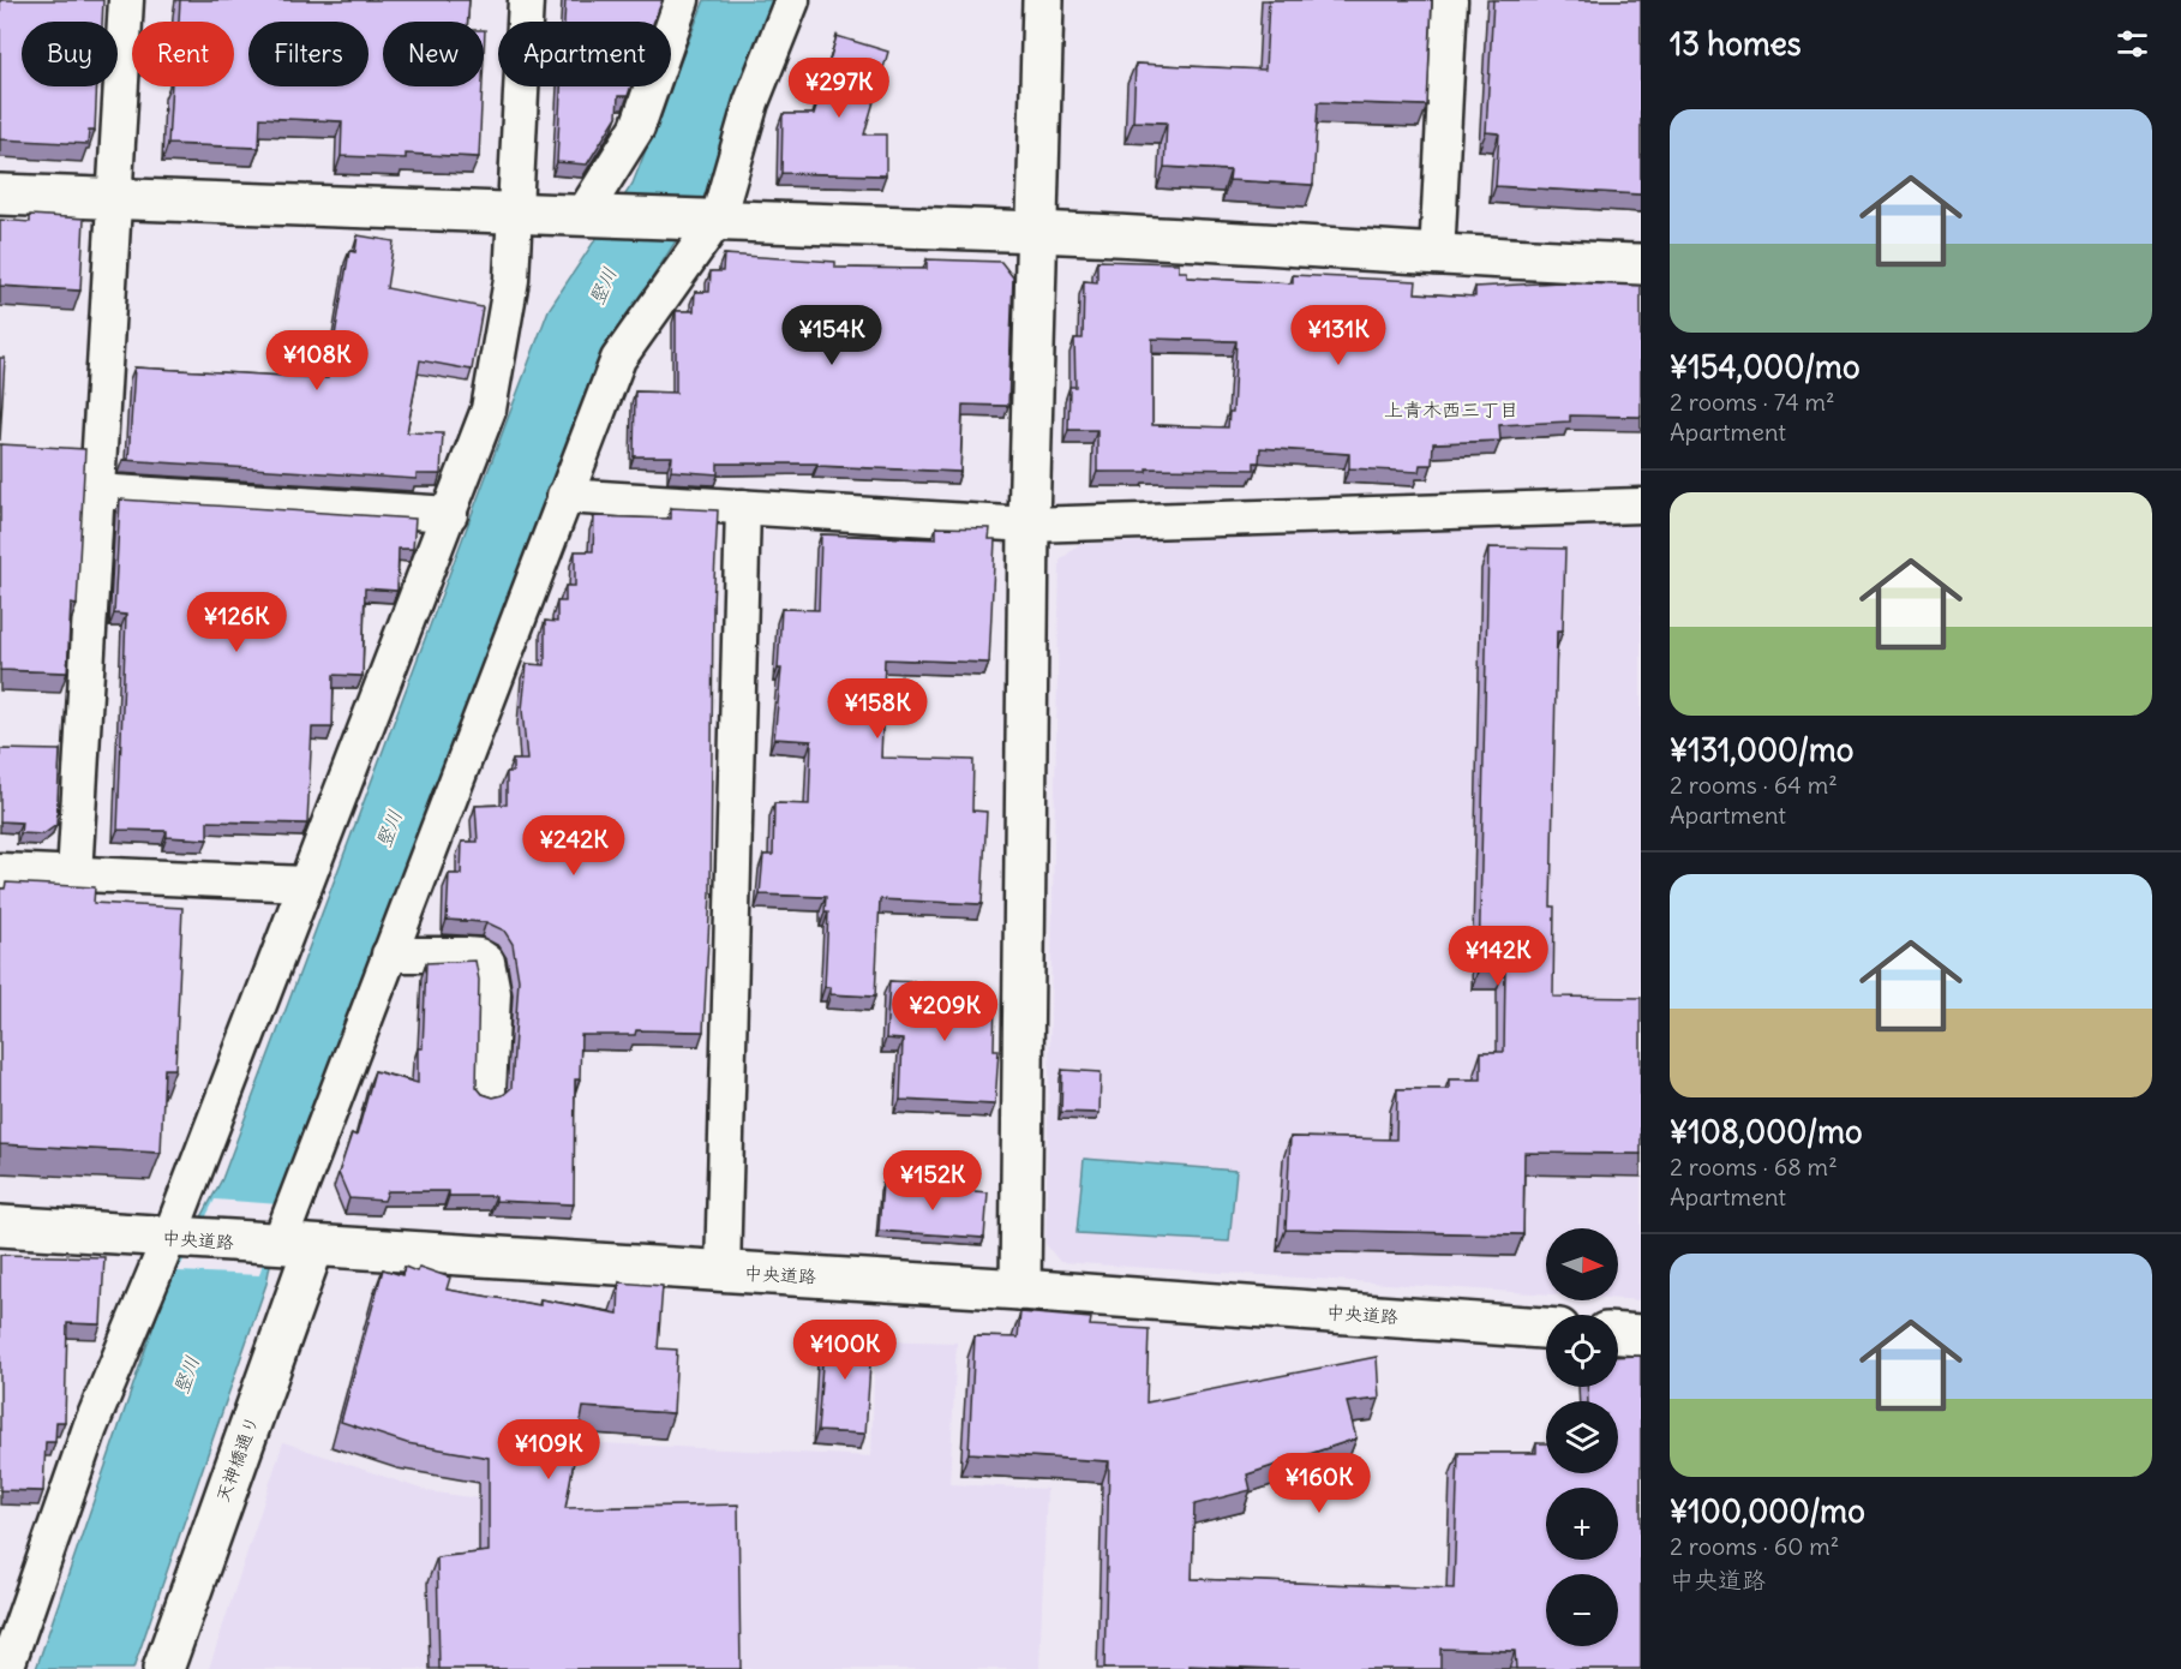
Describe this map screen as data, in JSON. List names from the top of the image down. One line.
{"streets":{"street":["中央道路","天神橋通り"]},"crossings":[["中央道路","天神橋通り"]],"districts":["上青木西三丁目"],"water":["竪川"],"north":"right","page":{"heading":"13 homes","chip":["Buy","Rent","Filters","New","Apartment"],"price":["¥297K","¥154K","¥131K","¥108K","¥126K","¥158K","¥242K","¥142K","¥209K","¥152K","¥100K","¥109K","¥160K"],"list":[{"name":"¥154,000/mo","note":"2 rooms · 74 m² · Apartment"},{"name":"¥131,000/mo","note":"2 rooms · 64 m² · Apartment"},{"name":"¥108,000/mo","note":"2 rooms · 68 m² · Apartment"},{"name":"¥100,000/mo","note":"2 rooms · 60 m² · 中央道路"}],"map_buttons":["+","−"]}}
